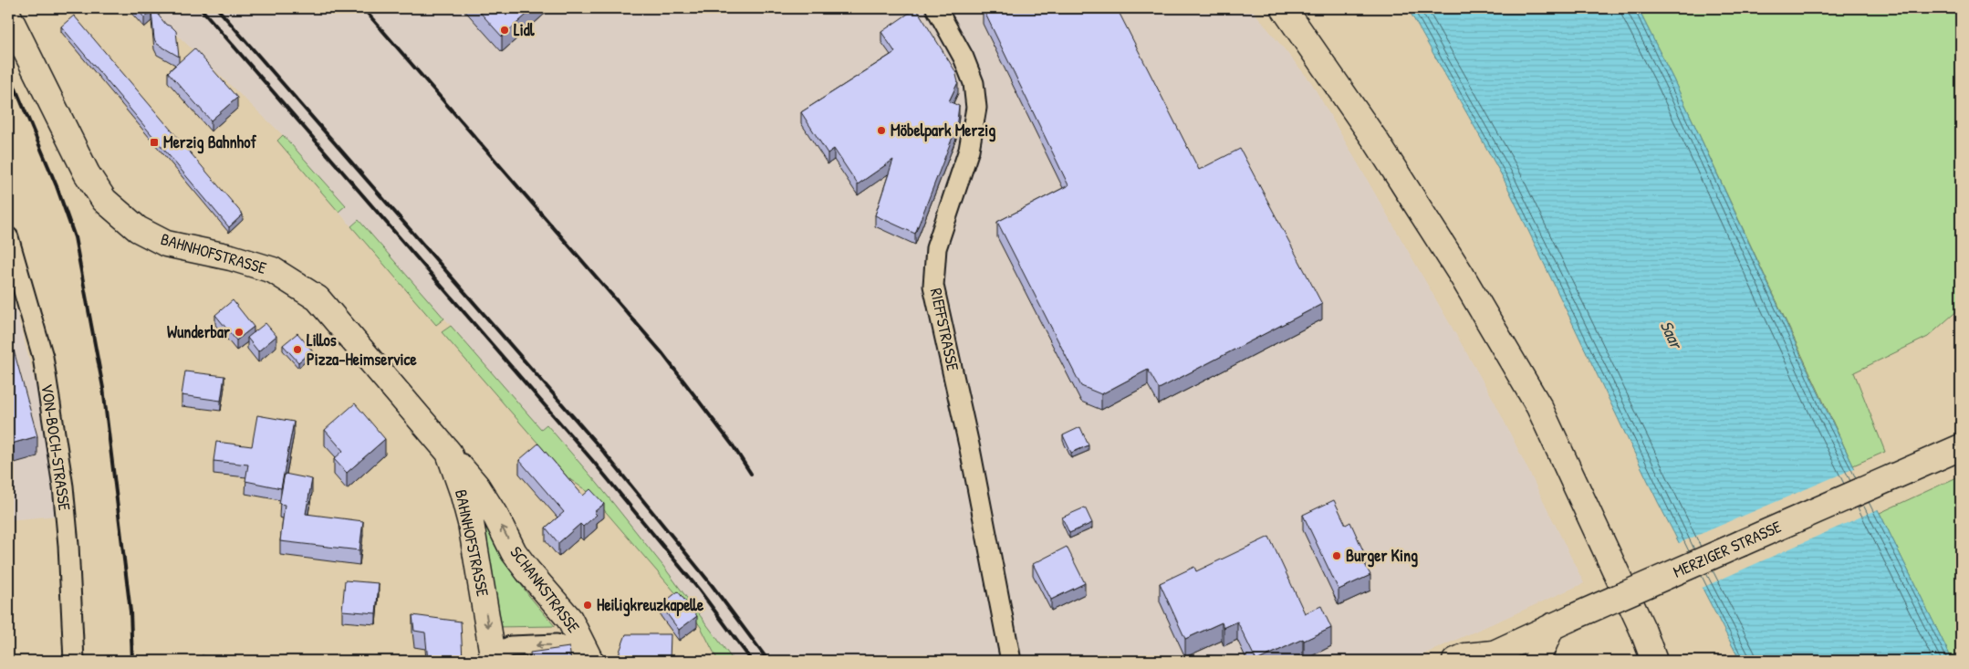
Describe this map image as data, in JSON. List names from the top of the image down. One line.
{"streets":{"main road":["BAHNHOFSTRASSE","MERZIGER STRASSE","SCHANKSTRASSE"],"street":["RIEFFSTRASSE","VON-BOCH-STRASSE"]},"crossings":[["BAHNHOFSTRASSE","SCHANKSTRASSE"]],"one_way":["SCHANKSTRASSE"],"water":["Saar"],"places":{"other":["Lidl","Möbelpark Merzig","Wunderbar","Lillos Pizza-Heimservice","Burger King","Heiligkreuzkapelle"],"transit":["Merzig Bahnhof"]}}
